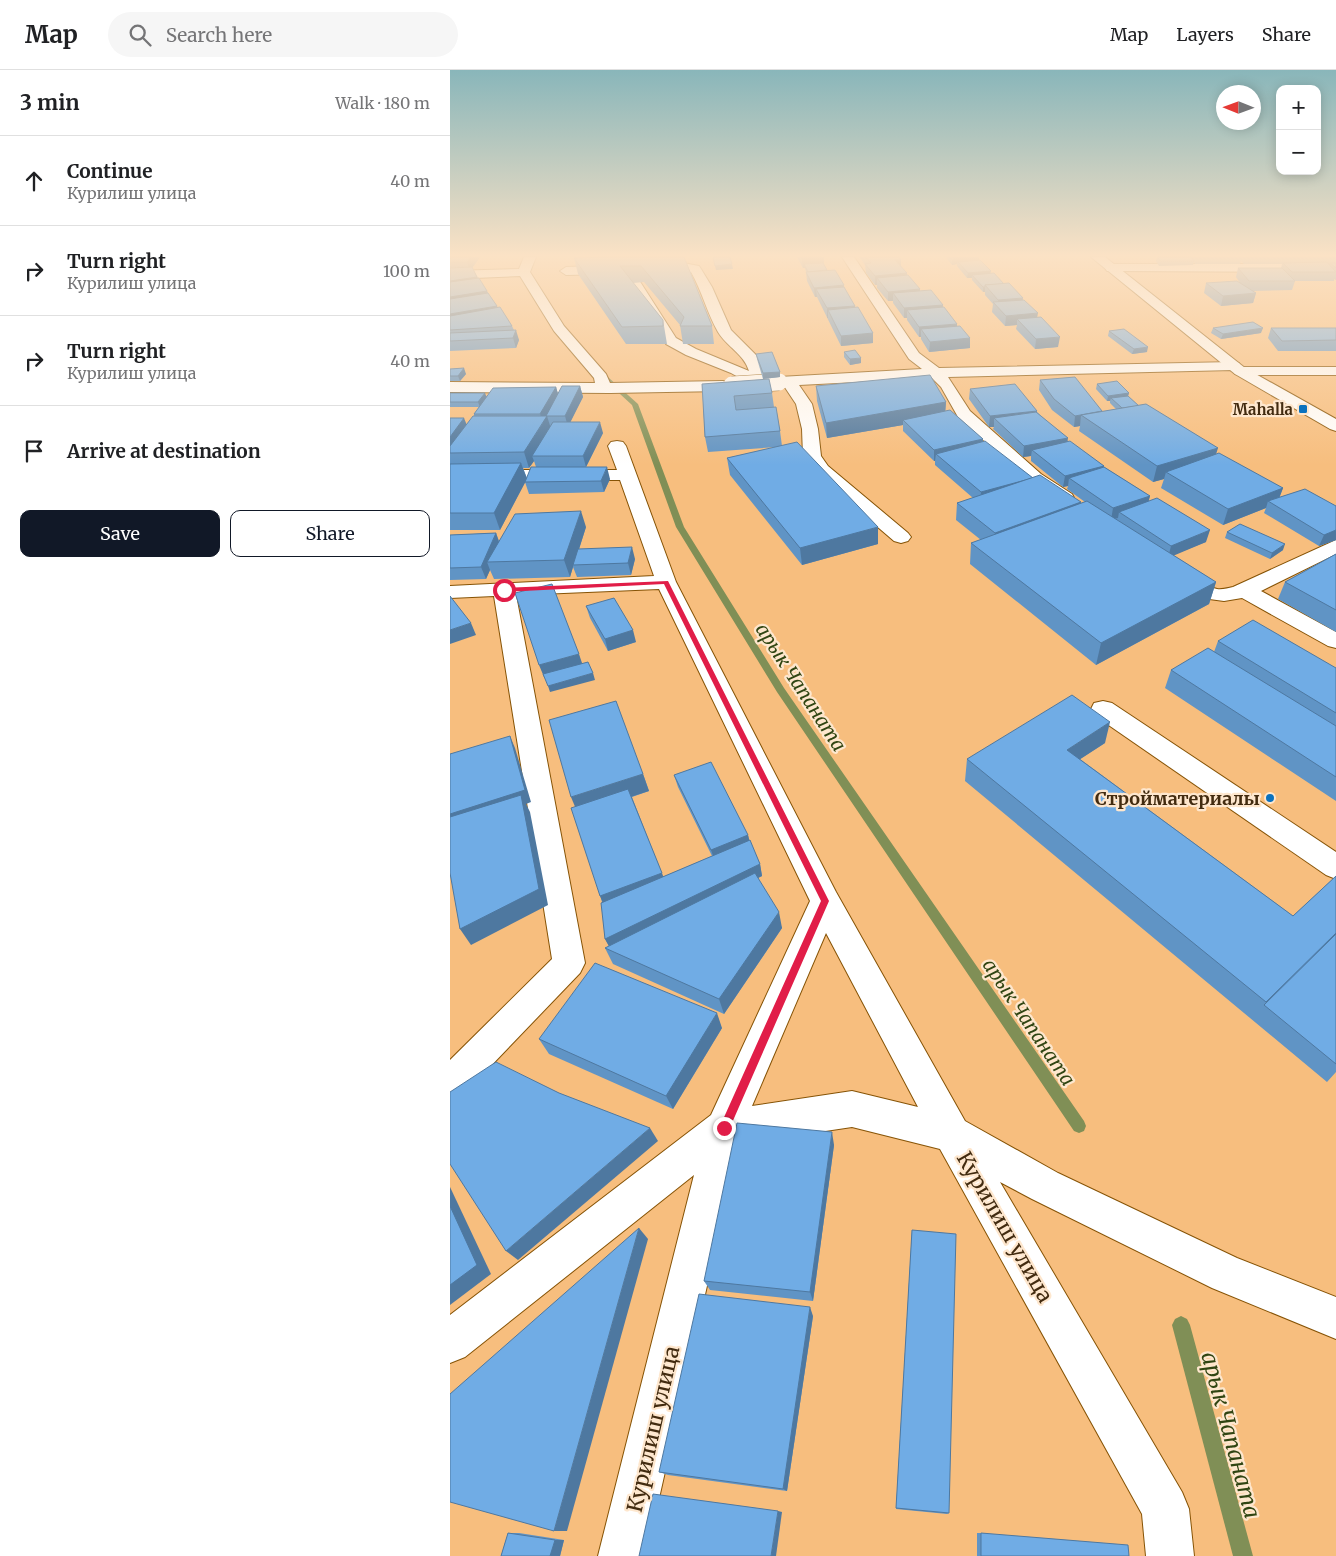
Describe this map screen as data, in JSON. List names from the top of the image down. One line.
{"streets":{"street":["Курилиш улица"]},"water":["арык Чапаната"],"places":{"transit":["Mahalla"],"other":["Стройматериалы"]},"north":"left","page":{"header":"Map","search":"Search here","nav":["Map","Layers","Share"],"heading":["3 min","Walk · 180 m"],"map_buttons":["+","−"],"list":[["Continue","Курилиш улица","40 m"],["Turn right","Курилиш улица","100 m"],["Turn right","Курилиш улица","40 m"],"Arrive at destination"],"buttons":["Save","Share"]}}
